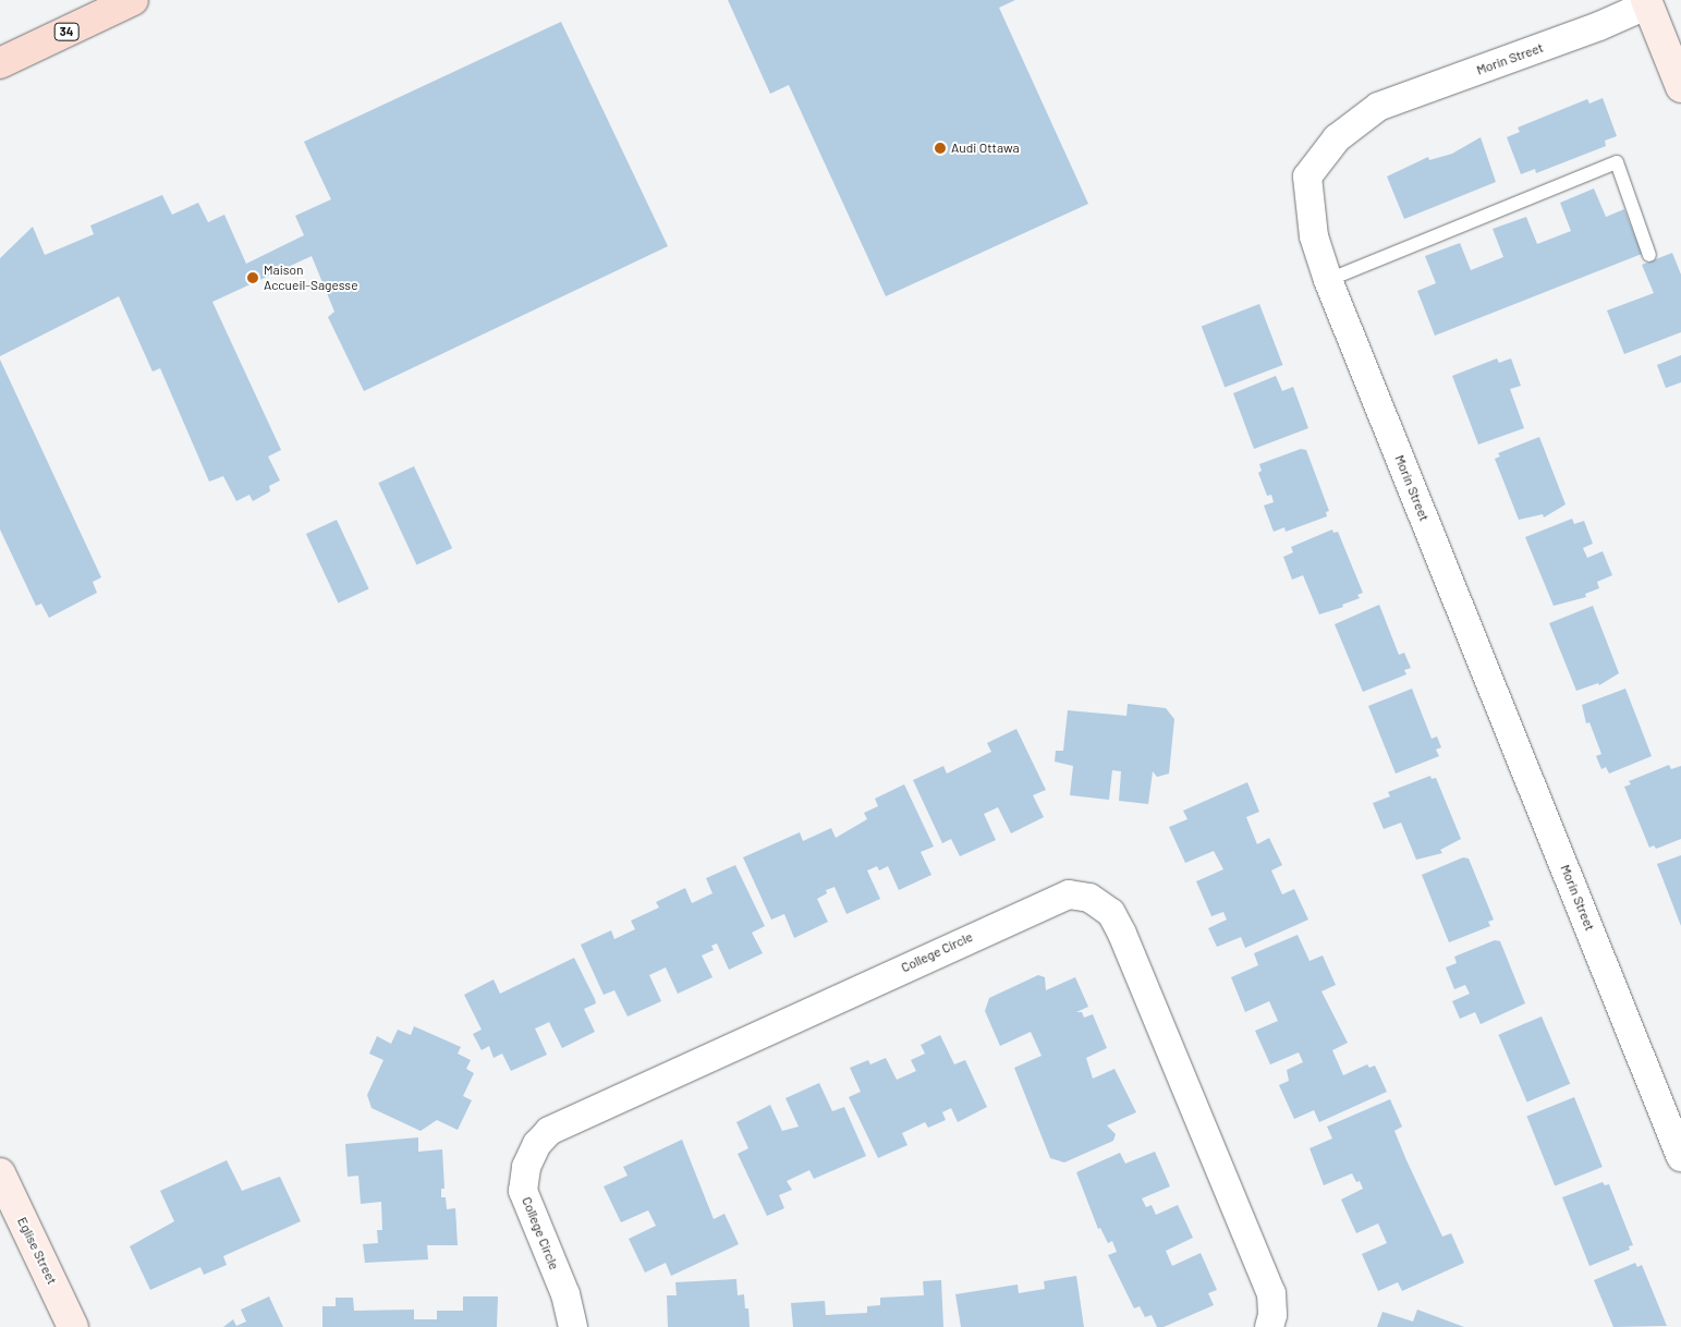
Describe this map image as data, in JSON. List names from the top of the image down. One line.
{"streets":{"main road":["34"],"street":["Morin Street","College Circle","Eglise Street"]},"places":["Audi Ottawa","Maison Accueil-Sagesse"]}
